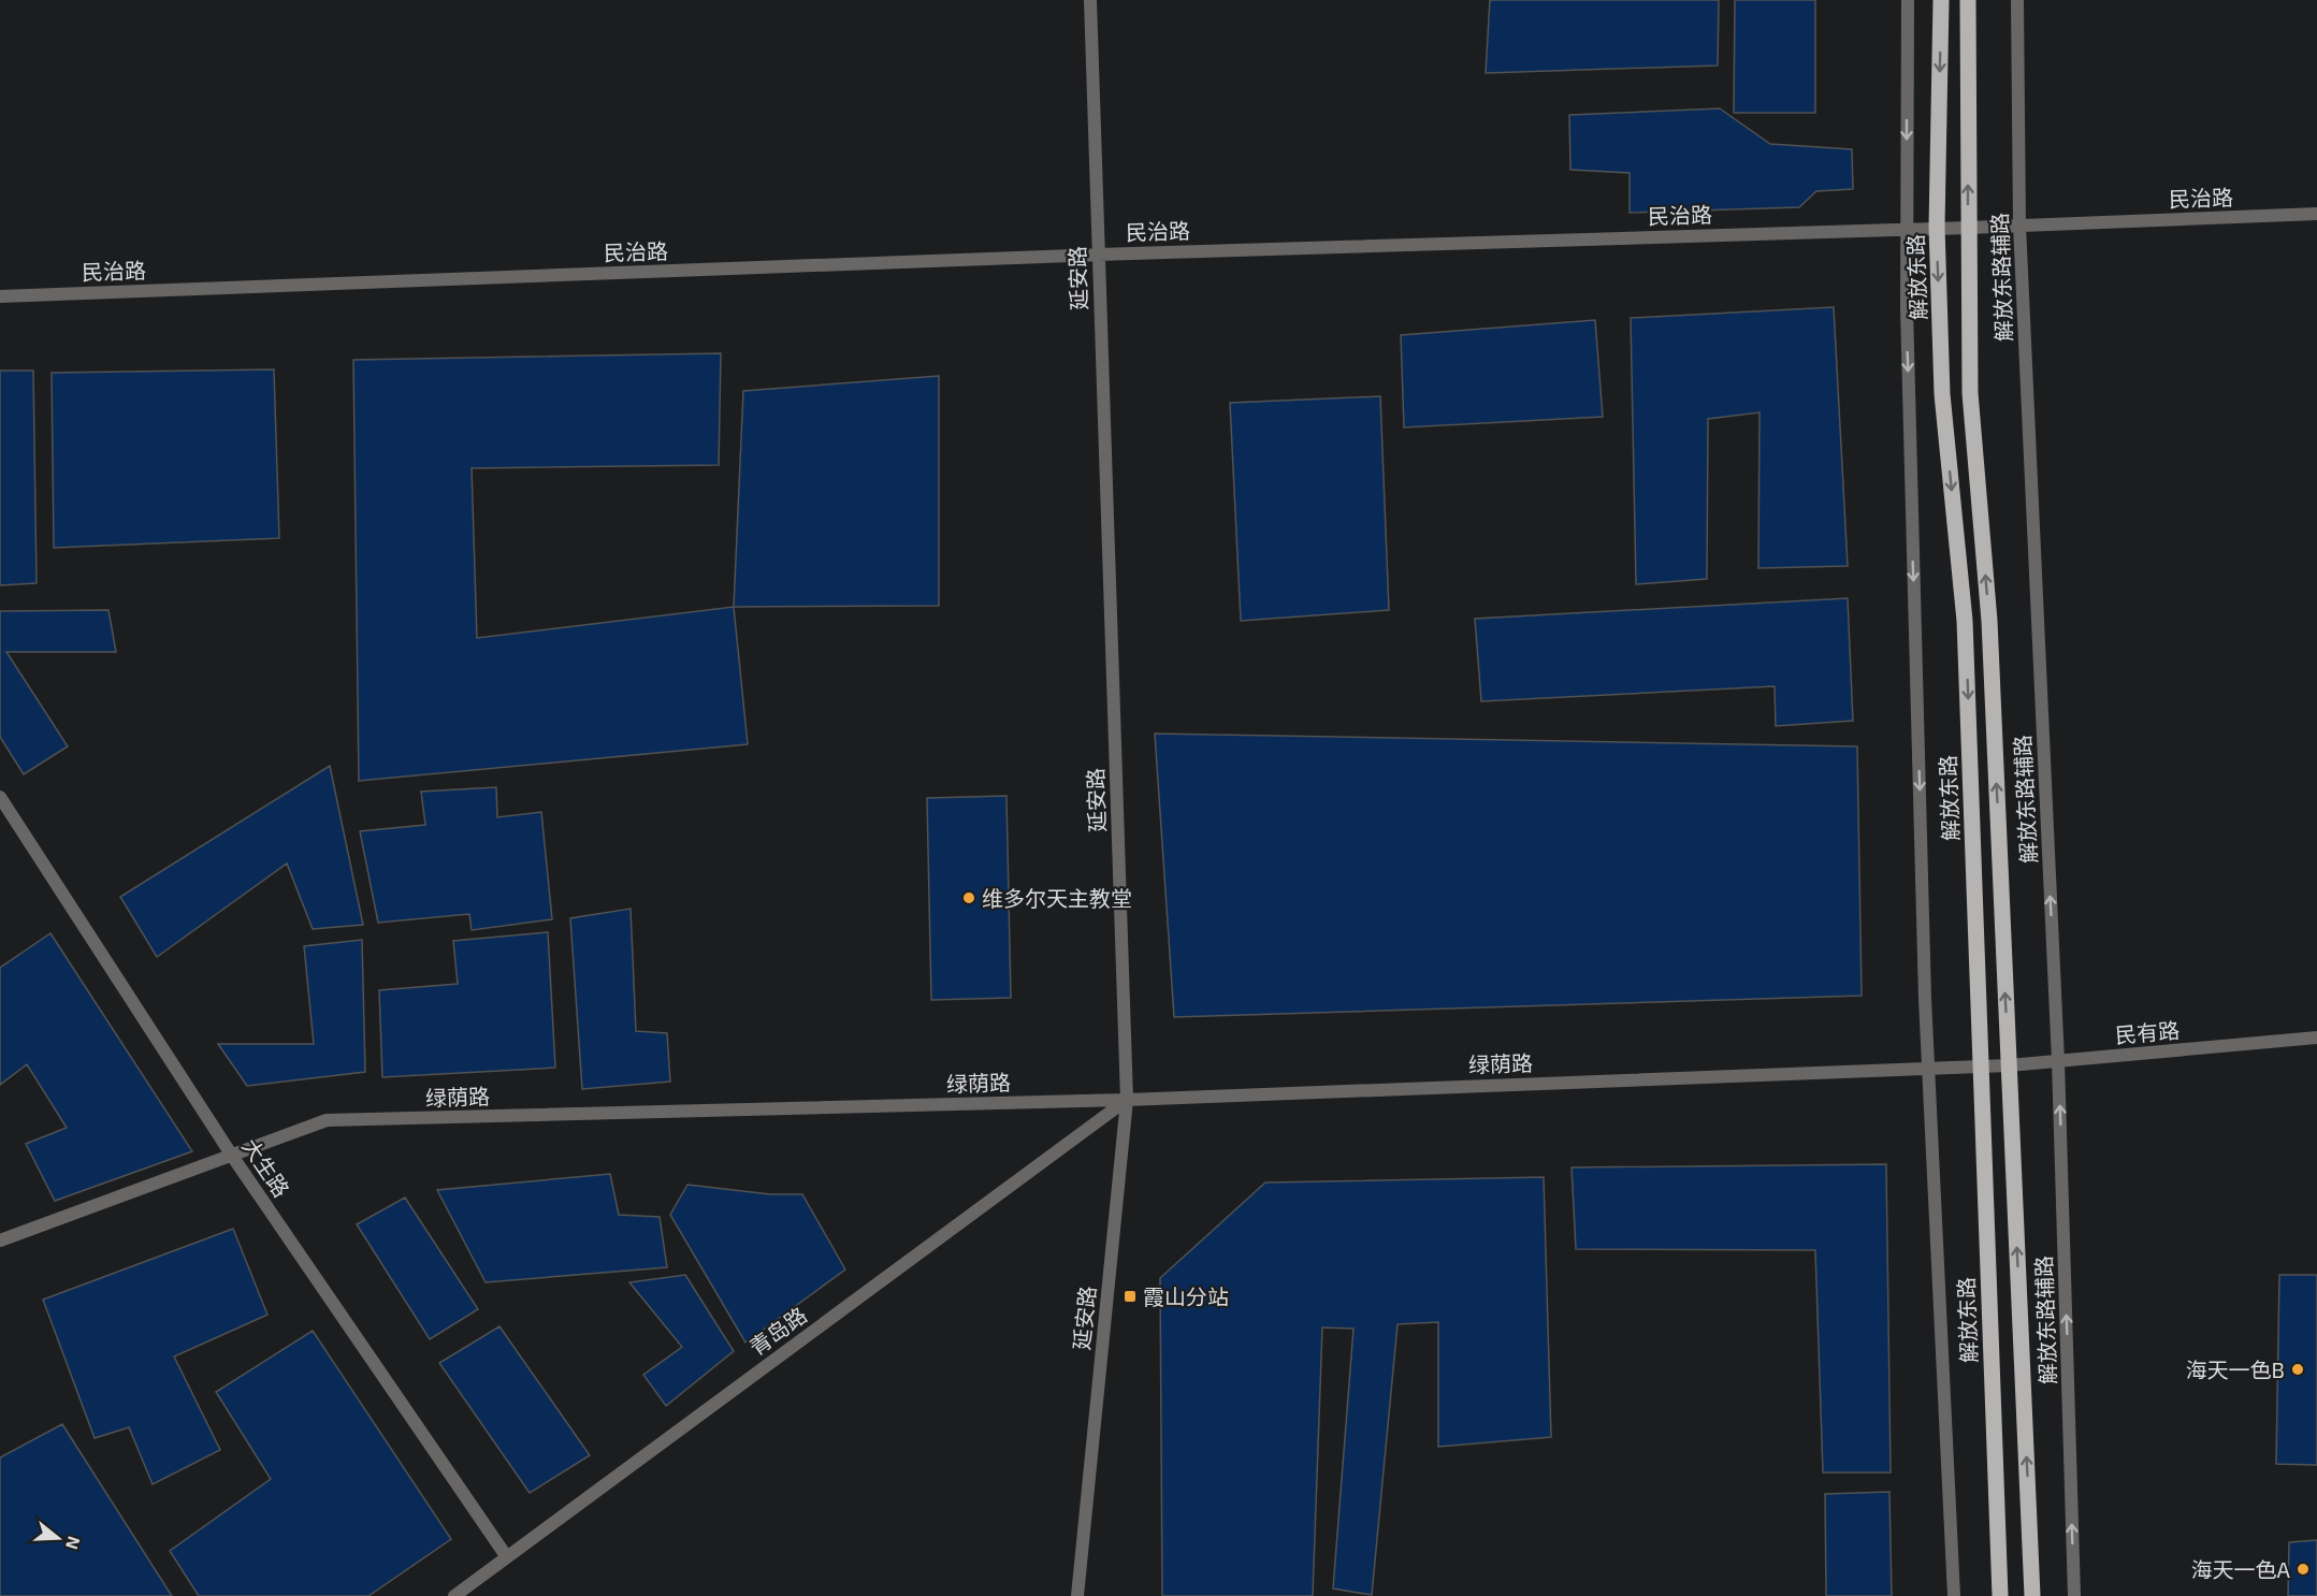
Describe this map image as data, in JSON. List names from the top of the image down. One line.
{"streets":{"main road":["解放东路"],"street":["民治路","解放东路辅路","延安路","民有路","绿荫路","大生路","青岛路"]},"crossings":[["民治路","解放东路"],["民治路","解放东路辅路"],["民治路","延安路"],["解放东路","民有路"],["解放东路","绿荫路"],["解放东路辅路","民有路"],["延安路","绿荫路"],["延安路","青岛路"],["民有路","绿荫路"],["绿荫路","大生路"],["绿荫路","青岛路"],["大生路","青岛路"]],"one_way":["解放东路辅路"],"places":{"other":["维多尔天主教堂","海天一色B","海天一色A"],"transit":["霞山分站"]},"north":"right"}
